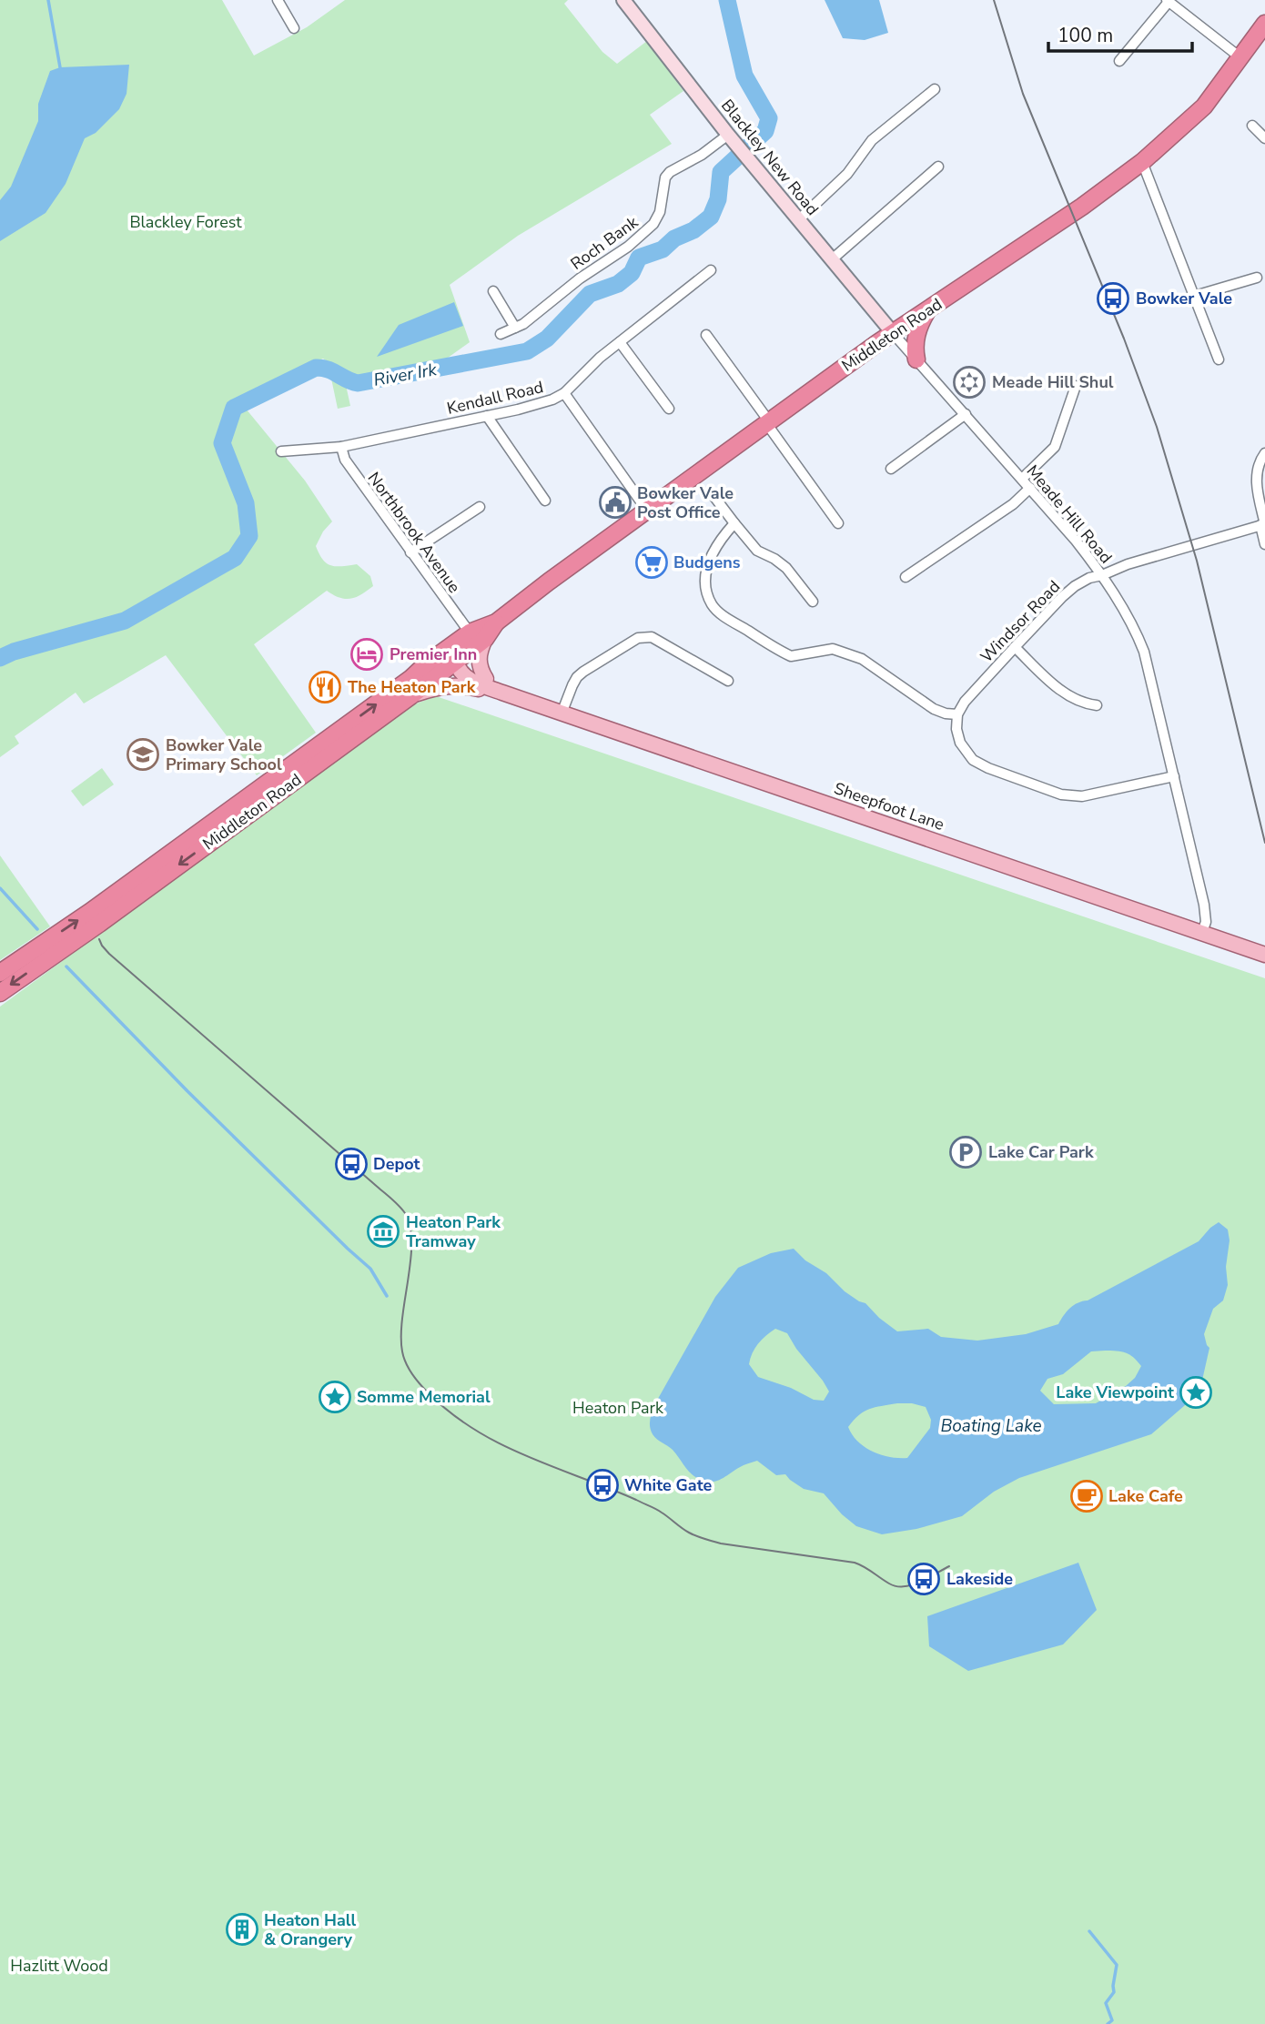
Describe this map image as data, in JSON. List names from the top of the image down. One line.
{"streets":{"highway":["Middleton Road"],"main road":["Sheepfoot Lane"],"street":["Blackley New Road","Roch Bank","Kendall Road","Meade Hill Road","Northbrook Avenue","Windsor Road"]},"crossings":[["Blackley New Road","Roch Bank"],["Blackley New Road","Middleton Road"],["Blackley New Road","Meade Hill Road"],["Middleton Road","Meade Hill Road"],["Middleton Road","Northbrook Avenue"],["Middleton Road","Sheepfoot Lane"],["Kendall Road","Northbrook Avenue"],["Meade Hill Road","Windsor Road"],["Meade Hill Road","Sheepfoot Lane"]],"water":["River Irk","Boating Lake"],"parks":["Blackley Forest","Heaton Park","Hazlitt Wood"],"places":{"bus stop":["Bowker Vale","Depot","White Gate","Lakeside"],"synagogue":["Meade Hill Shul"],"public building":["Bowker Vale Post Office"],"supermarket":["Budgens"],"hotel":["Premier Inn"],"restaurant":["The Heaton Park"],"school or university":["Bowker Vale Primary School"],"parking":["Lake Car Park"],"museum":["Heaton Park Tramway"],"place":["Lake Viewpoint","Somme Memorial"],"cafe":["Lake Cafe"],"building":["Heaton Hall & Orangery"]},"scale_bar":"100 m"}
